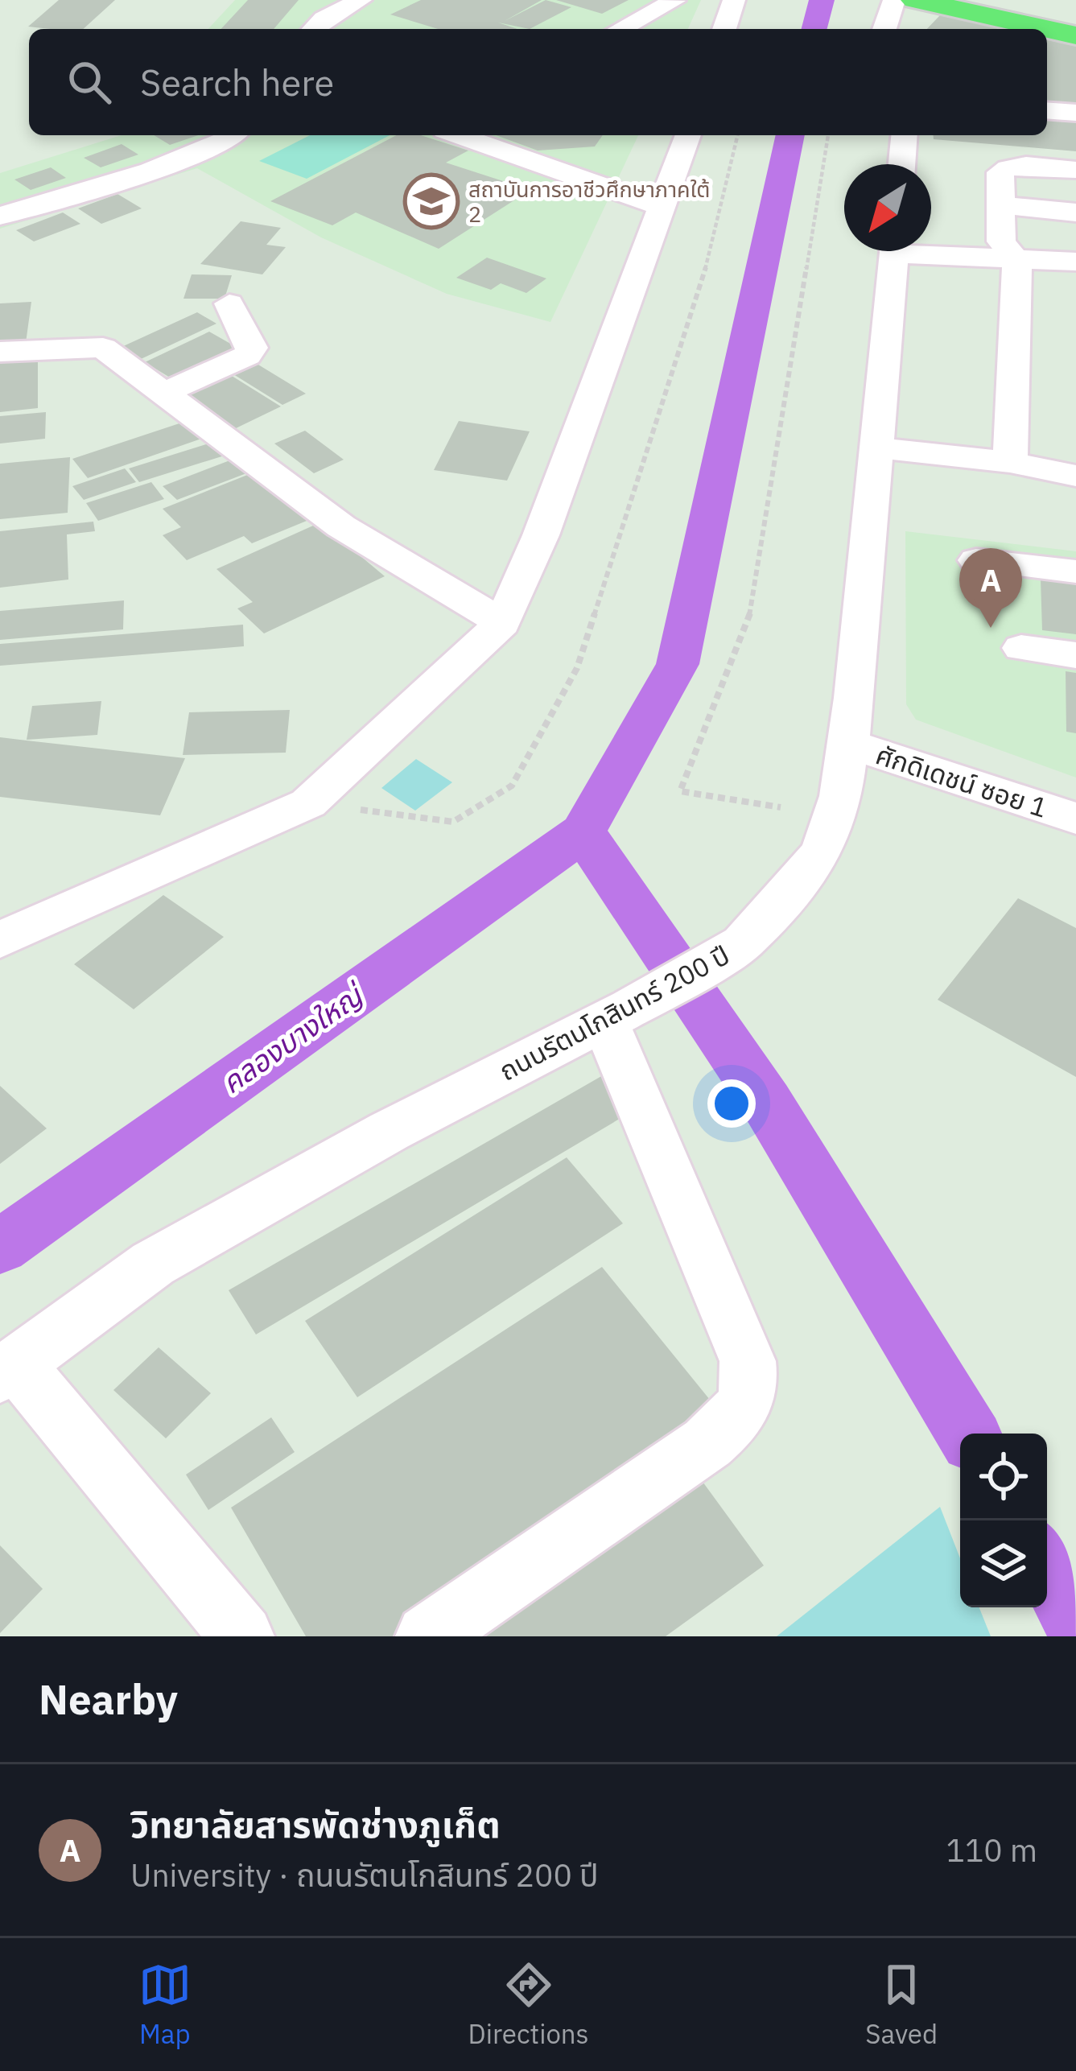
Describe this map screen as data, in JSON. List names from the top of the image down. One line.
{"streets":{"street":["ศักดิเดชน์ ซอย 1","ถนนรัตนโกสินทร์ 200 ปี"]},"crossings":[["ศักดิเดชน์ ซอย 1","ถนนรัตนโกสินทร์ 200 ปี"]],"water":["คลองบางใหญ่"],"places":{"school or university":["สถาบันการอาชีวศึกษาภาคใต้ 2"]},"north":"bottom left","page":{"search":"Search here","pins":"A","heading":"Nearby","list":[{"mark":"A","name":"วิทยาลัยสารพัดช่างภูเก็ต","note":"University · ถนนรัตนโกสินทร์ 200 ปี","value":"110 m"}],"nav":["Map","Directions","Saved"]}}
